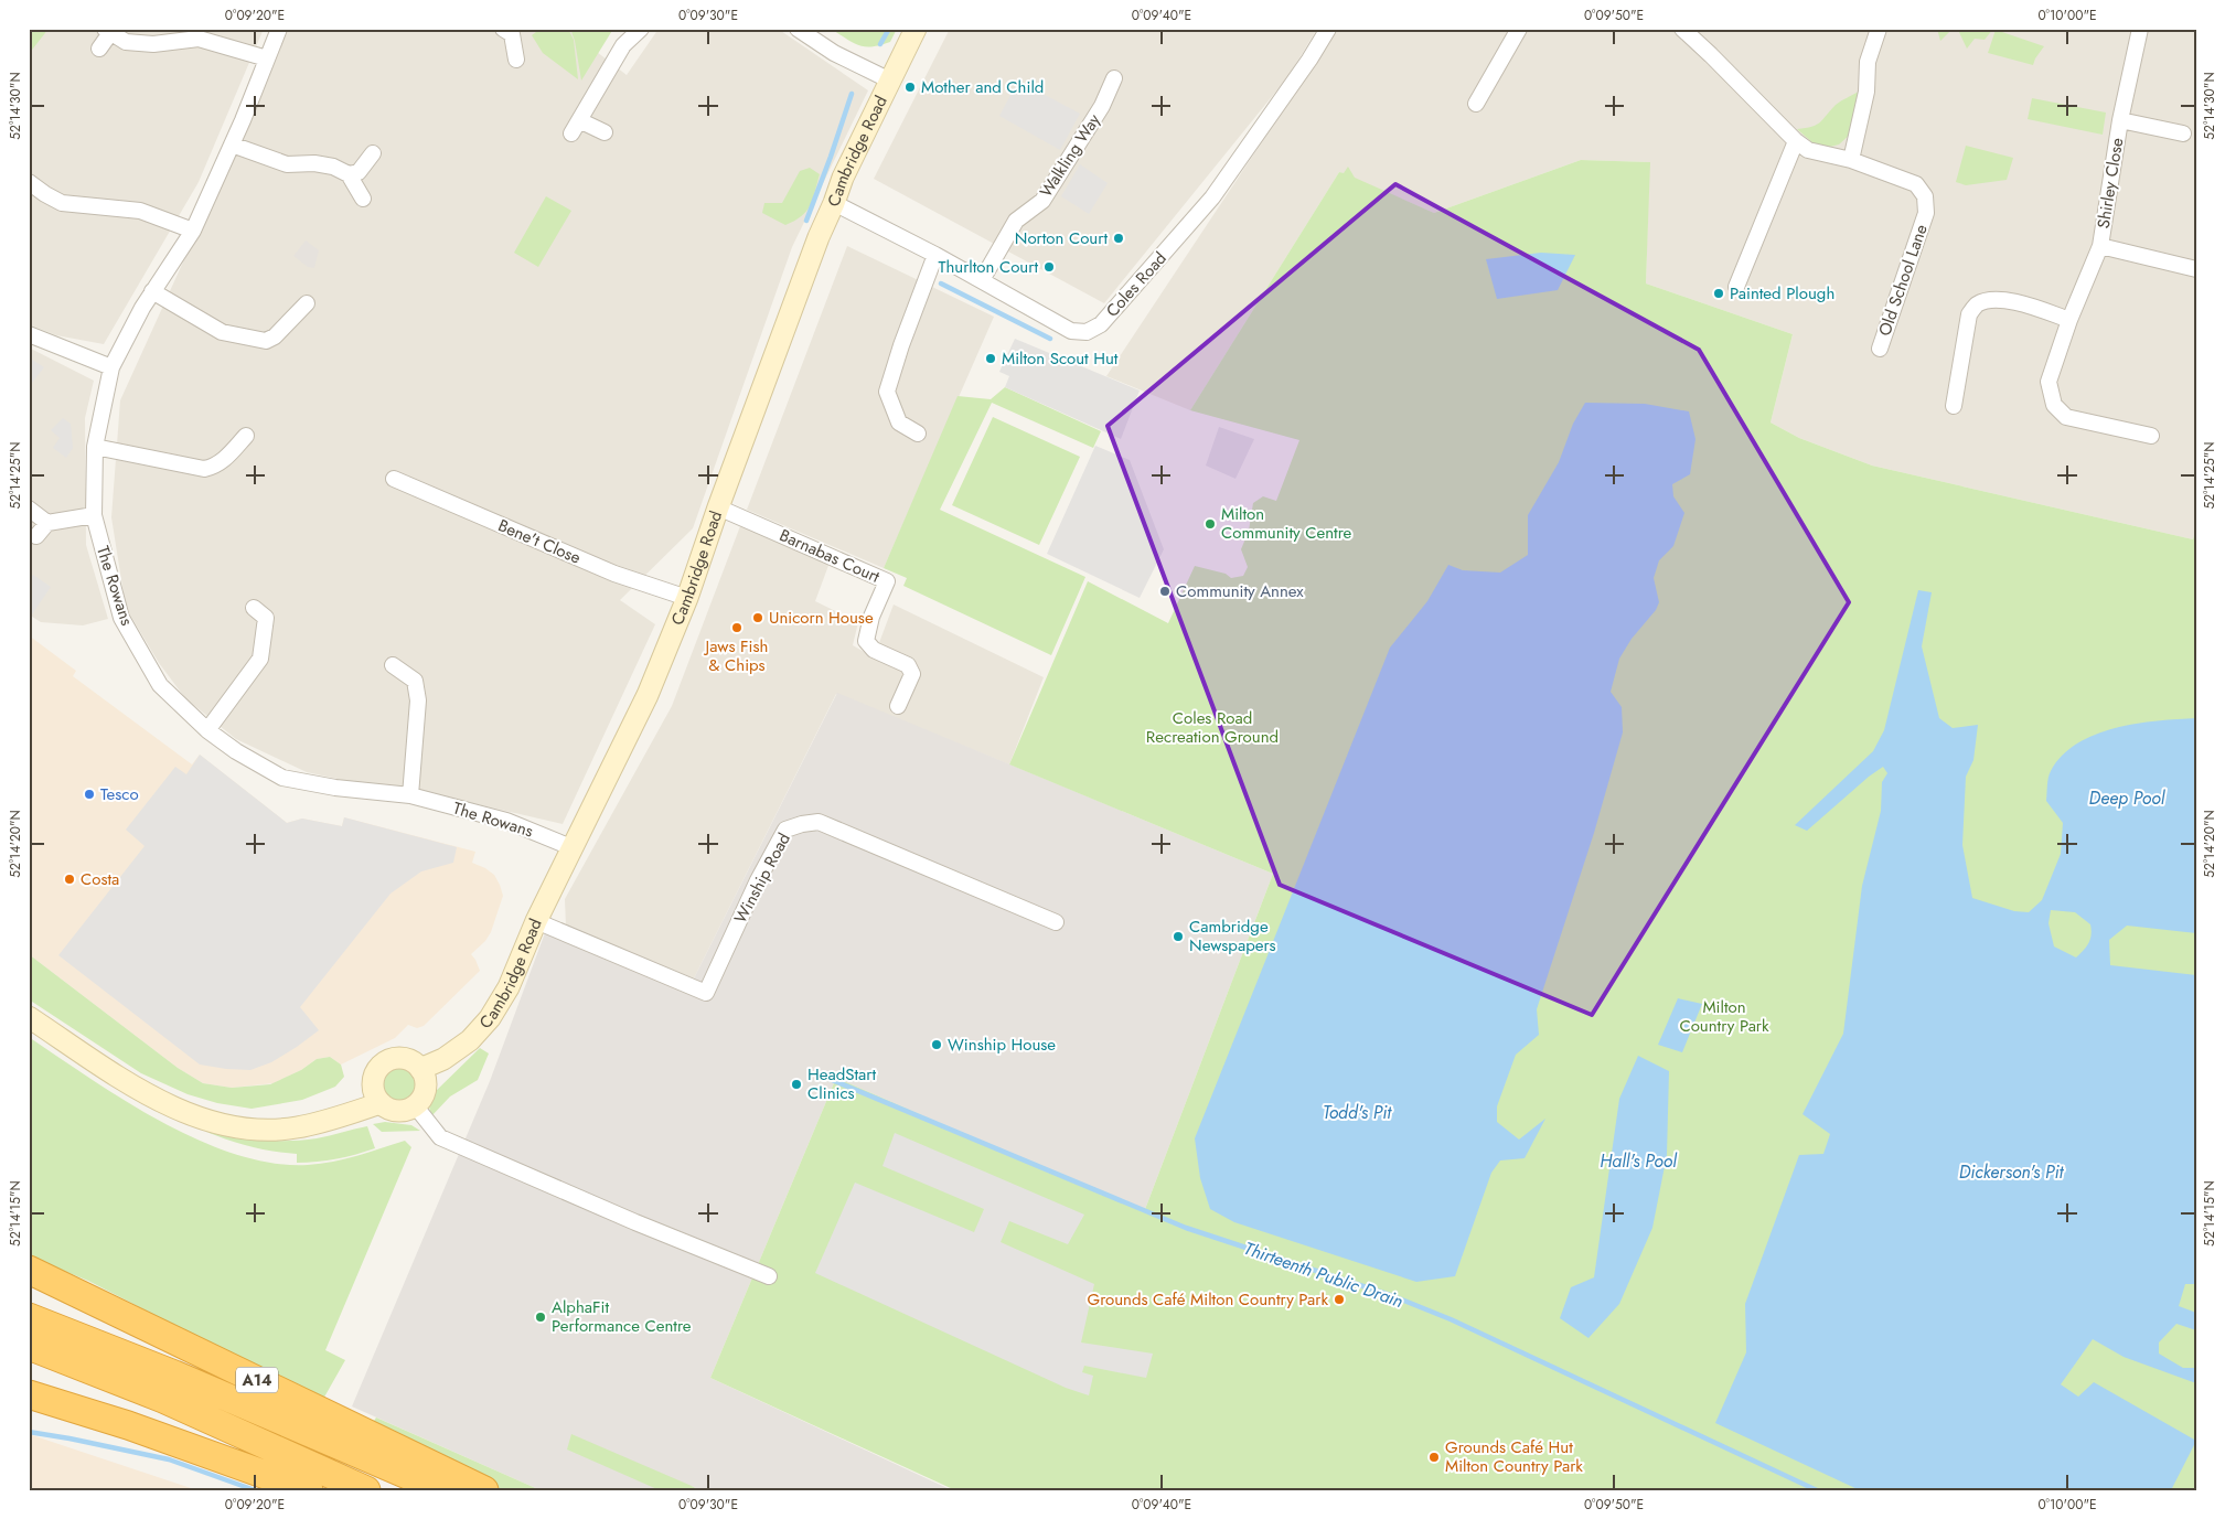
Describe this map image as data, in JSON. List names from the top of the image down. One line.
{"streets":{"highway":["A14"],"street":["Cambridge Road","Walkling Way","Shirley Close","Old School Lane","Coles Road","Bene't Close","Barnabas Court","The Rowans","Winship Road"]},"crossings":[["Cambridge Road","Coles Road"],["Cambridge Road","Bene't Close"],["Cambridge Road","Barnabas Court"],["Cambridge Road","The Rowans"],["Cambridge Road","Winship Road"],["Walkling Way","Coles Road"]],"water":["Deep Pool","Todd's Pit","Hall's Pool","Dickerson's Pit","Thirteenth Public Drain"],"parks":["Coles Road Recreation Ground","Milton Country Park"],"places":["Mother and Child","Norton Court","Thurlton Court","Painted Plough","Milton Scout Hut","Milton Community Centre","Community Annex","Unicorn House","Jaws Fish & Chips","Tesco","Costa","Cambridge Newspapers","Winship House","HeadStart Clinics","Grounds Café Milton Country Park","AlphaFit Performance Centre","Grounds Café Hut Milton Country Park"],"coordinates":["0°09'20\"E","0°09'30\"E","0°09'40\"E","0°09'50\"E","0°10'00\"E","52°14'30\"N","52°14'25\"N","52°14'20\"N","52°14'15\"N"]}
